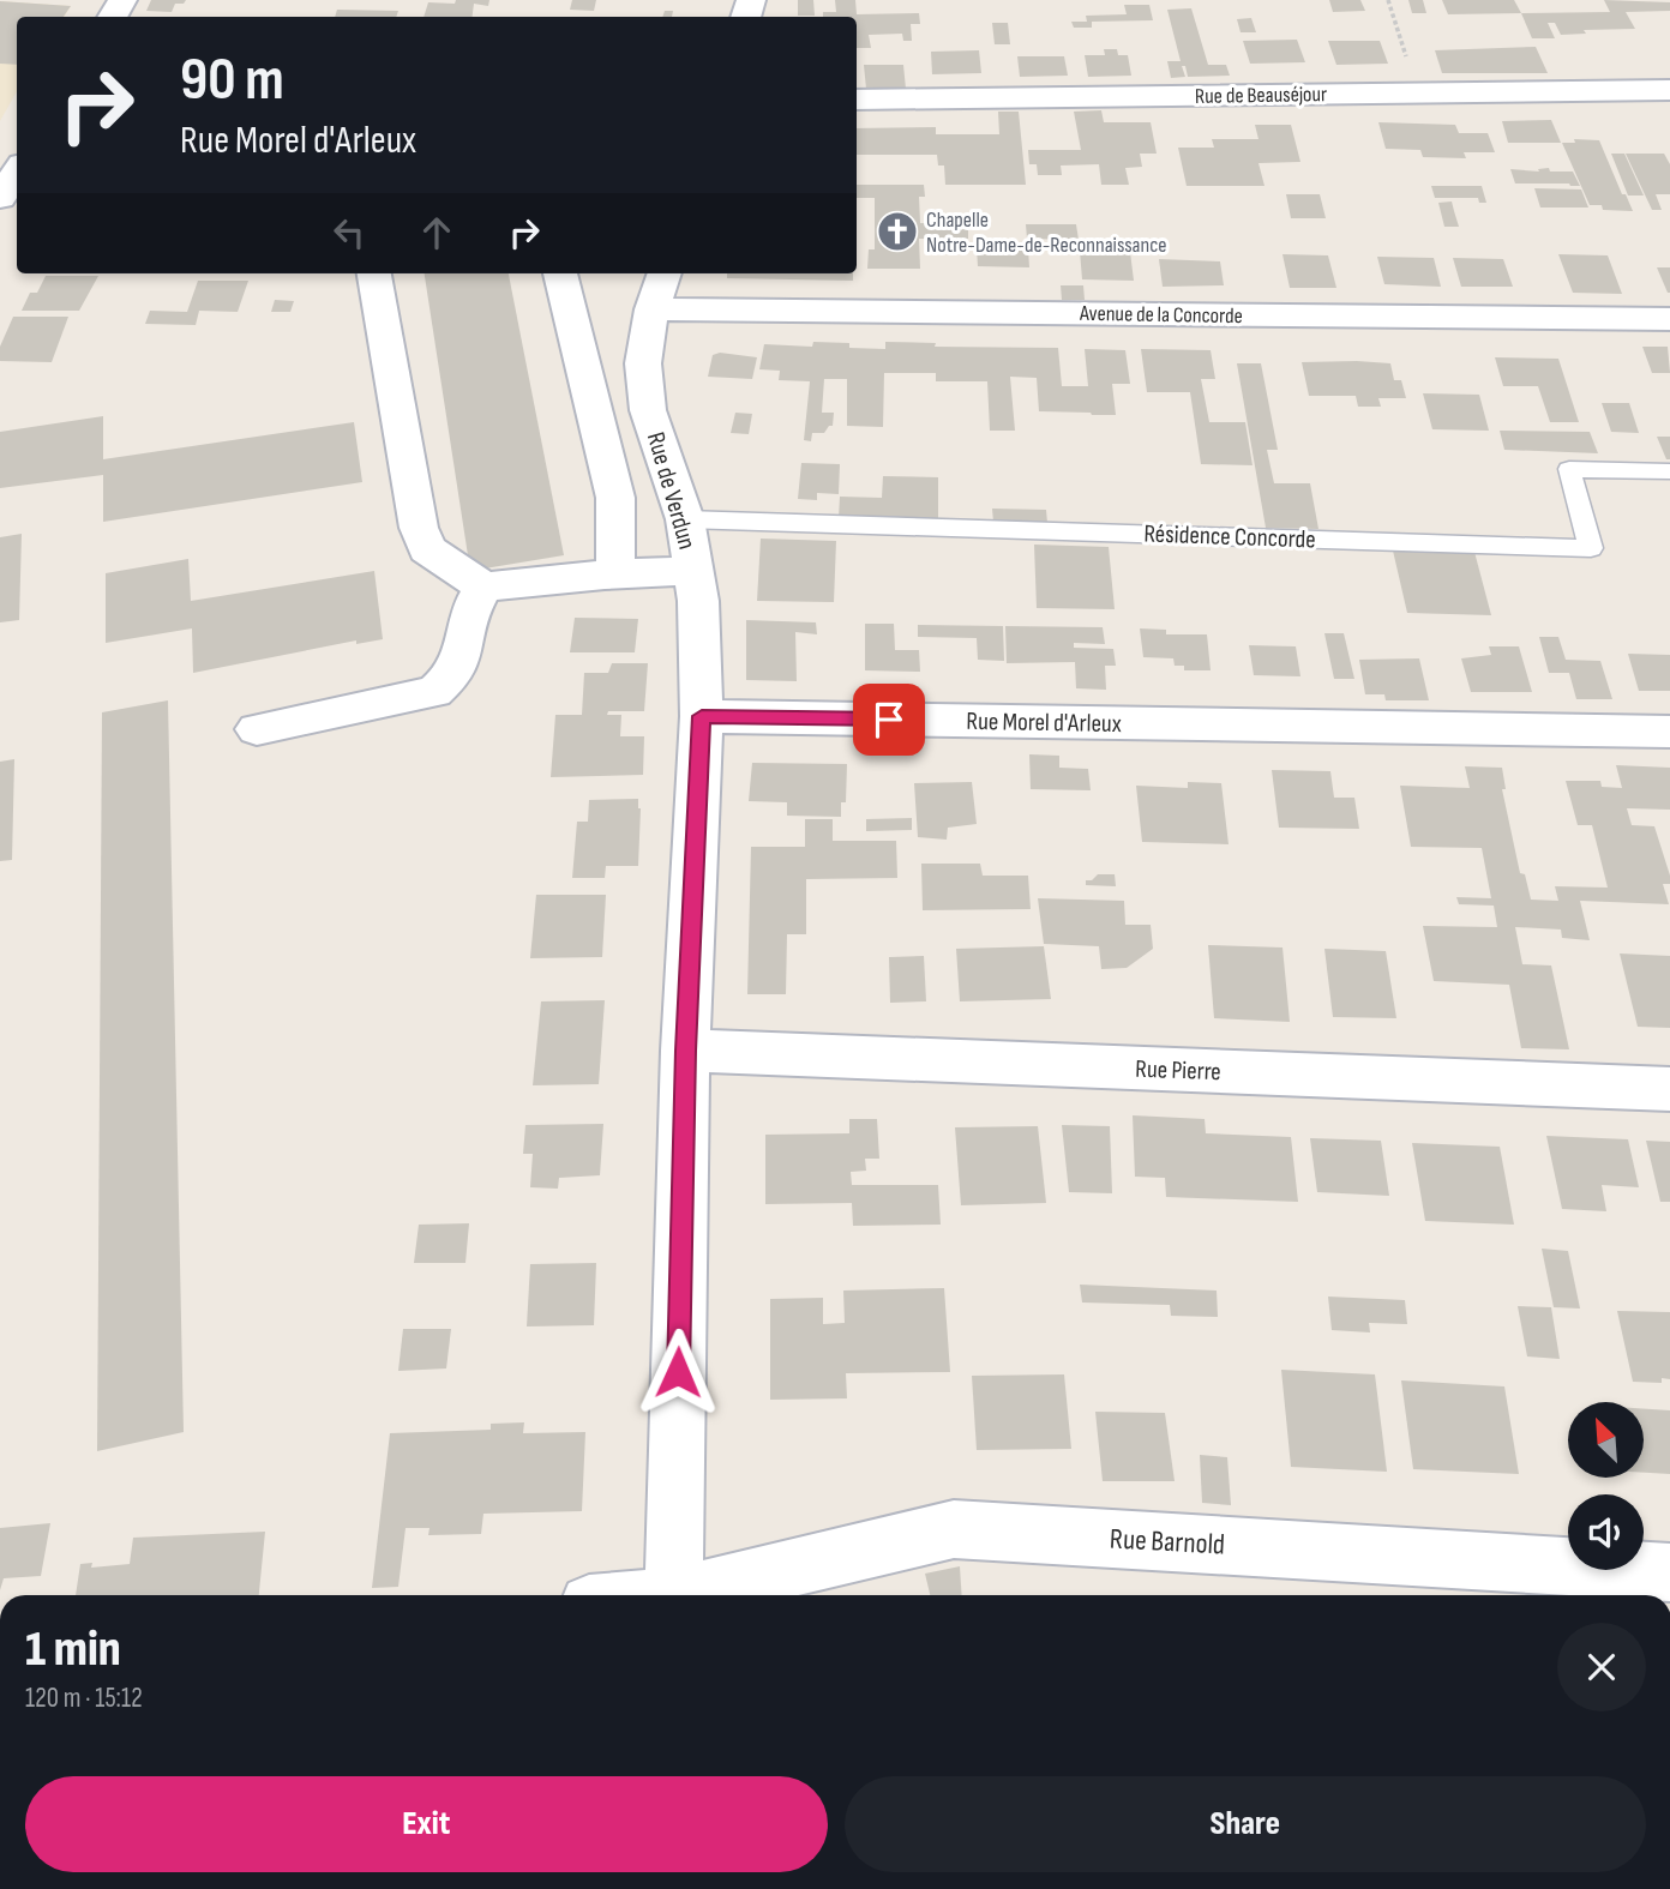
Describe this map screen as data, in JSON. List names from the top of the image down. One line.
{"streets":{"street":["Rue de Beauséjour","Avenue de la Concorde","Rue de Verdun","Rue Morel d'Arleux","Rue Pierre","Rue Barnold"],"lane":["Résidence Concorde"]},"crossings":[["Avenue de la Concorde","Rue de Verdun"],["Rue de Verdun","Résidence Concorde"],["Rue de Verdun","Rue Morel d'Arleux"]],"places":{"church":["Chapelle Notre-Dame-de-Reconnaissance"]},"north":"top left","page":{"turn":["90 m","Rue Morel d'Arleux"],"heading":["1 min","120 m · 15:12"],"buttons":["Exit","Share"]}}
